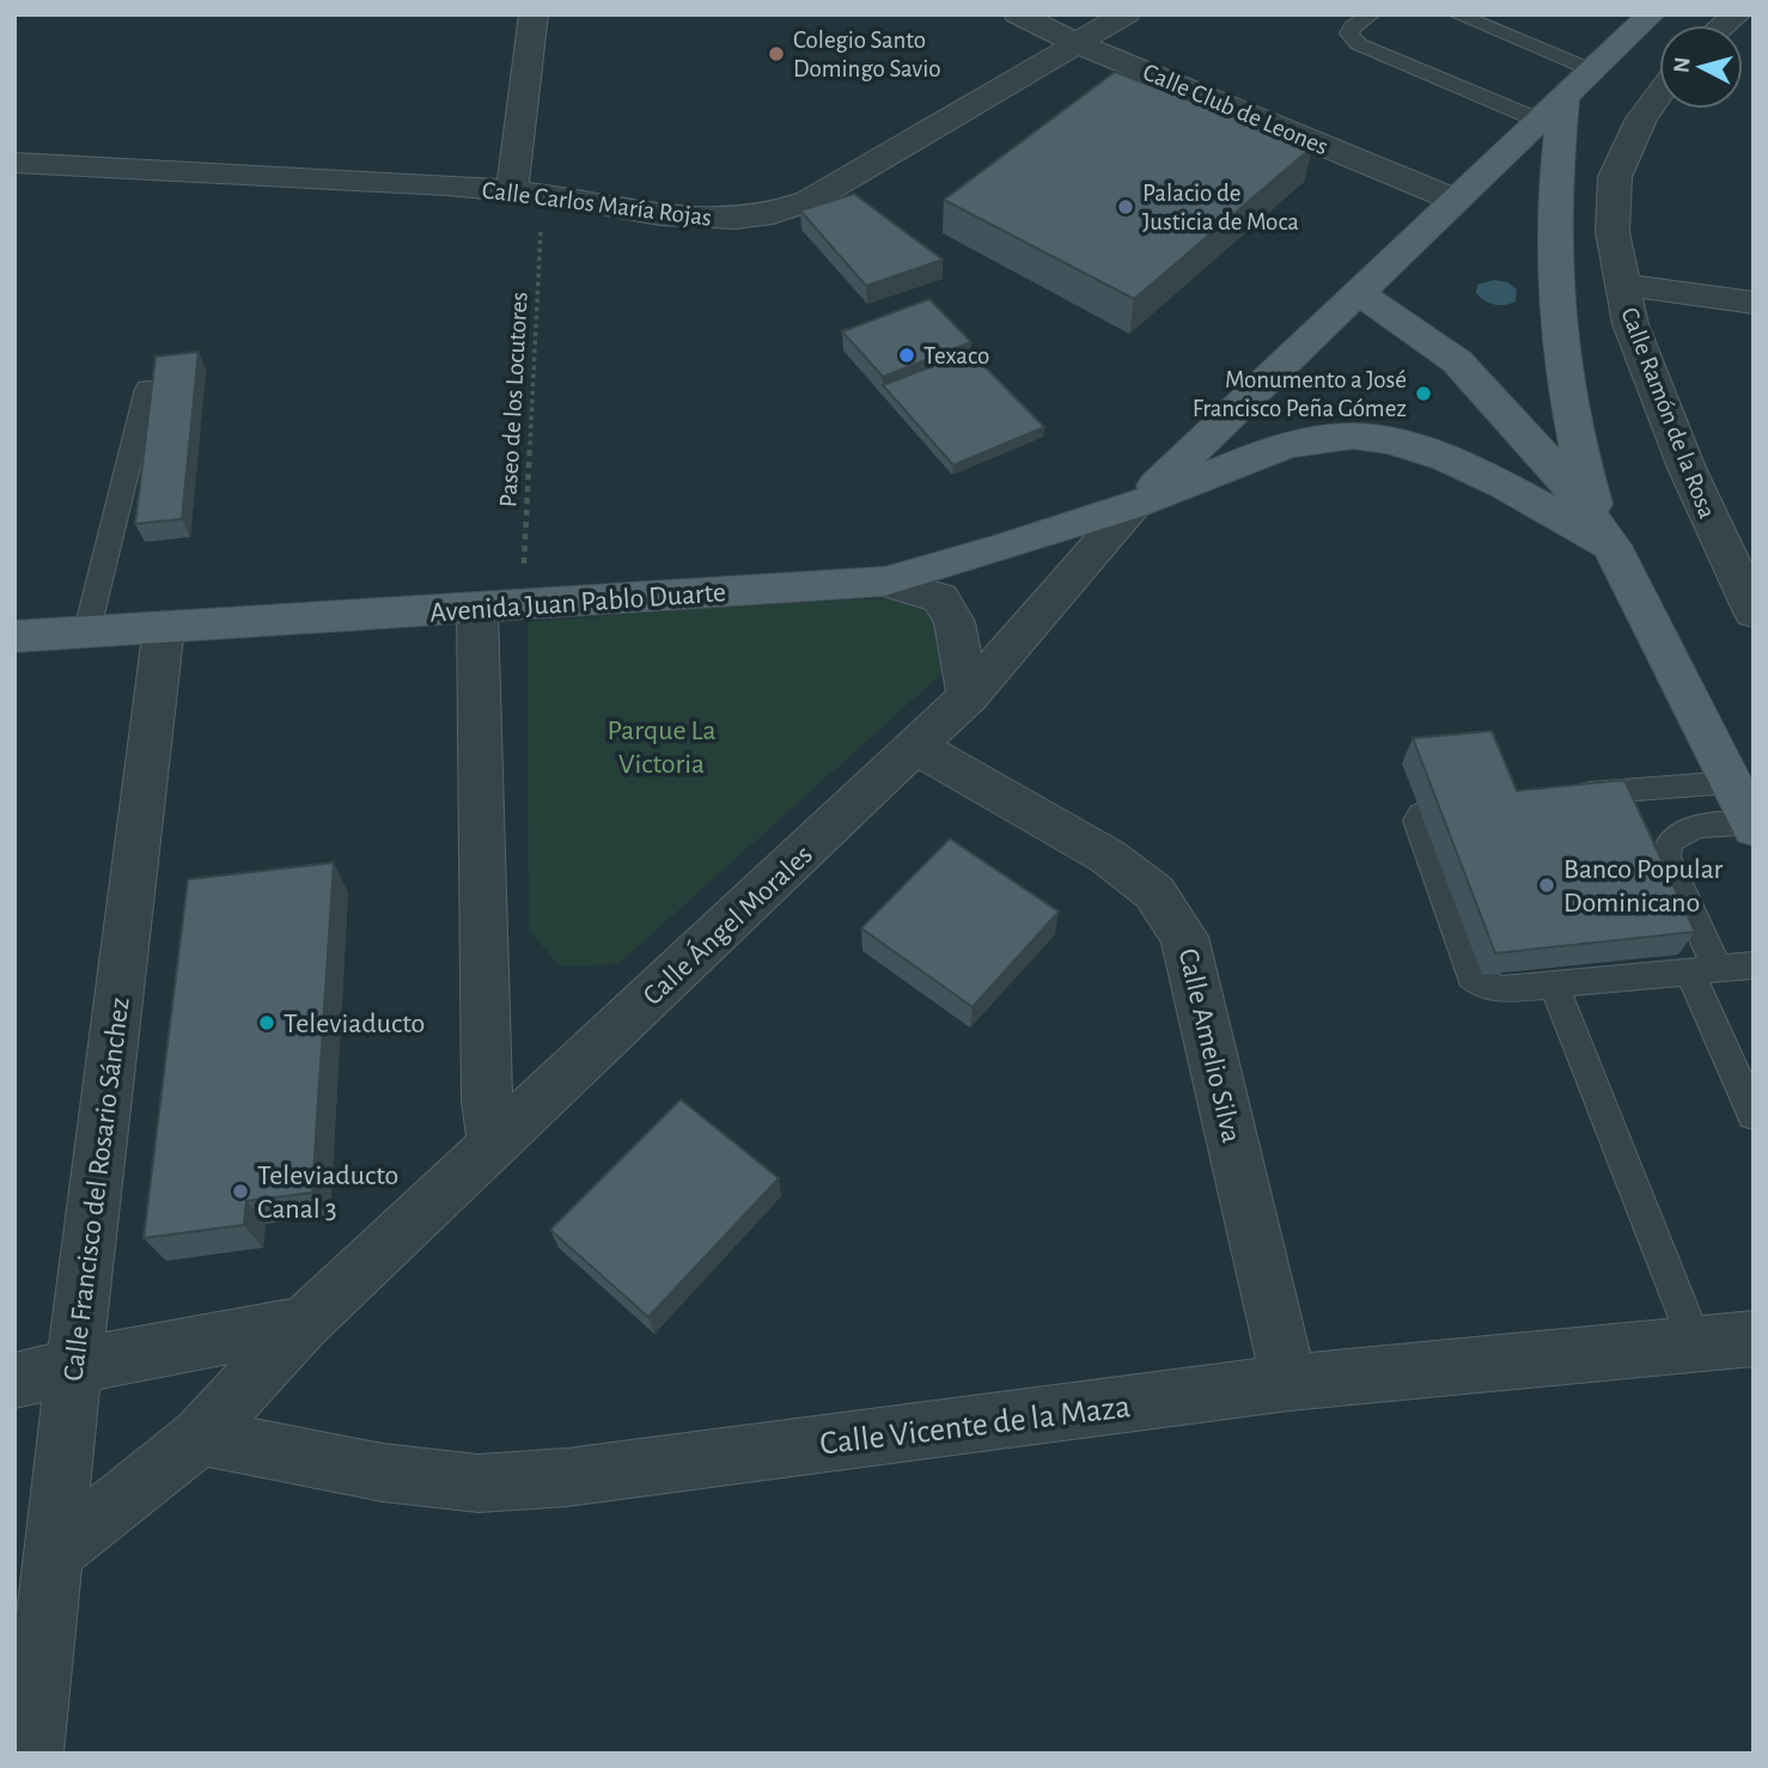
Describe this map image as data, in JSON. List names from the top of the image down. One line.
{"streets":{"main road":["Avenida Juan Pablo Duarte"],"street":["Calle Club de Leones","Calle Carlos María Rojas","Calle Ramón de la Rosa","Calle Ángel Morales","Calle Amelio Silva","Calle Francisco del Rosario Sánchez","Calle Vicente de la Maza"],"path":["Paseo de los Locutores"]},"crossings":[["Calle Club de Leones","Calle Carlos María Rojas"],["Calle Carlos María Rojas","Paseo de los Locutores"],["Paseo de los Locutores","Avenida Juan Pablo Duarte"],["Avenida Juan Pablo Duarte","Calle Ángel Morales"],["Avenida Juan Pablo Duarte","Calle Francisco del Rosario Sánchez"],["Calle Ángel Morales","Calle Amelio Silva"],["Calle Ángel Morales","Calle Francisco del Rosario Sánchez"],["Calle Ángel Morales","Calle Vicente de la Maza"],["Calle Amelio Silva","Calle Vicente de la Maza"]],"parks":["Parque La Victoria"],"places":["Colegio Santo Domingo Savio","Palacio de Justicia de Moca","Texaco","Monumento a José Francisco Peña Gómez","Banco Popular Dominicano","Televiaducto","Televiaducto Canal 3"],"north":"left"}
